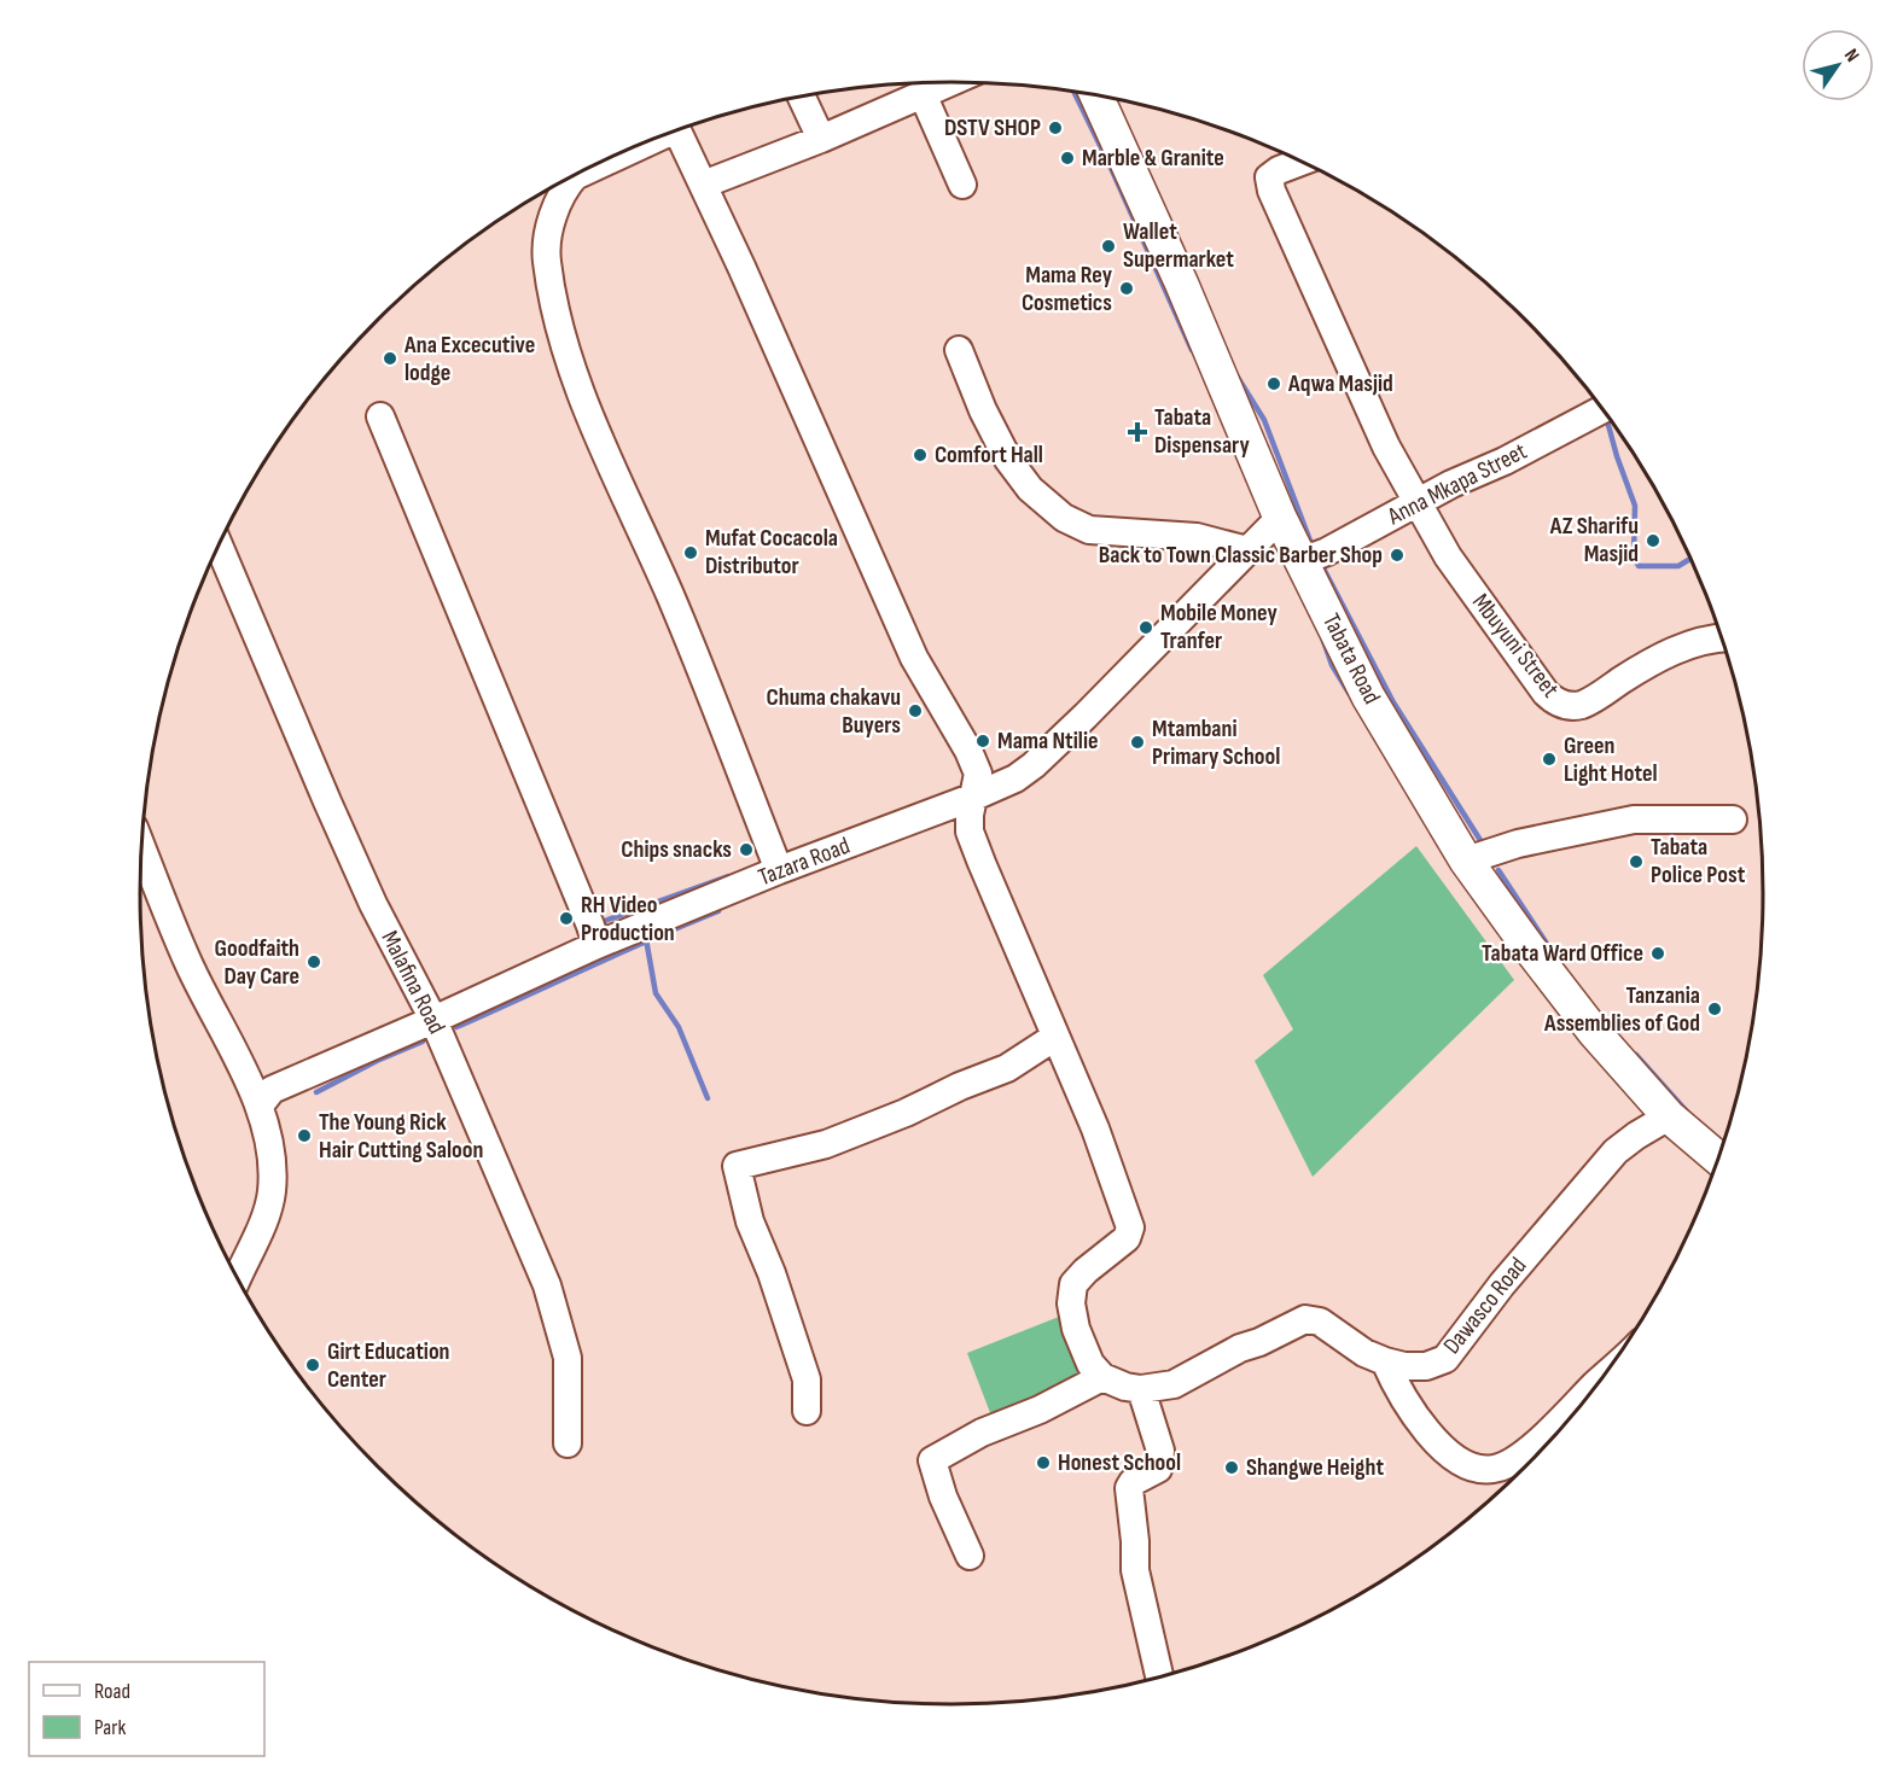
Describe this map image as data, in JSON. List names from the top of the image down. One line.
{"streets":{"main road":["Tabata Road"],"street":["Anna Mkapa Street","Mbuyuni Street","Tazara Road","Malafina Road","Dawasco Road"]},"crossings":[["Anna Mkapa Street","Mbuyuni Street"],["Anna Mkapa Street","Tabata Road"],["Tabata Road","Tazara Road"],["Tabata Road","Dawasco Road"],["Tazara Road","Malafina Road"]],"places":{"other":["DSTV SHOP","Marble & Granite","Wallet Supermarket","Mama Rey Cosmetics","Ana Excecutive lodge","Aqwa Masjid","Comfort Hall","AZ Sharifu Masjid","Mufat Cocacola Distributor","Back to Town Classic Barber Shop","Mobile Money Tranfer","Chuma chakavu Buyers","Mama Ntilie","Mtambani Primary School","Green Light Hotel","Chips snacks","Tabata Police Post","RH Video Production","Tabata Ward Office","Goodfaith Day Care","Tanzania Assemblies of God","The Young Rick Hair Cutting Saloon","Girt Education Center","Honest School","Shangwe Height"],"health":["Tabata Dispensary"]},"legend":["Road","Park"],"north":"top right"}
